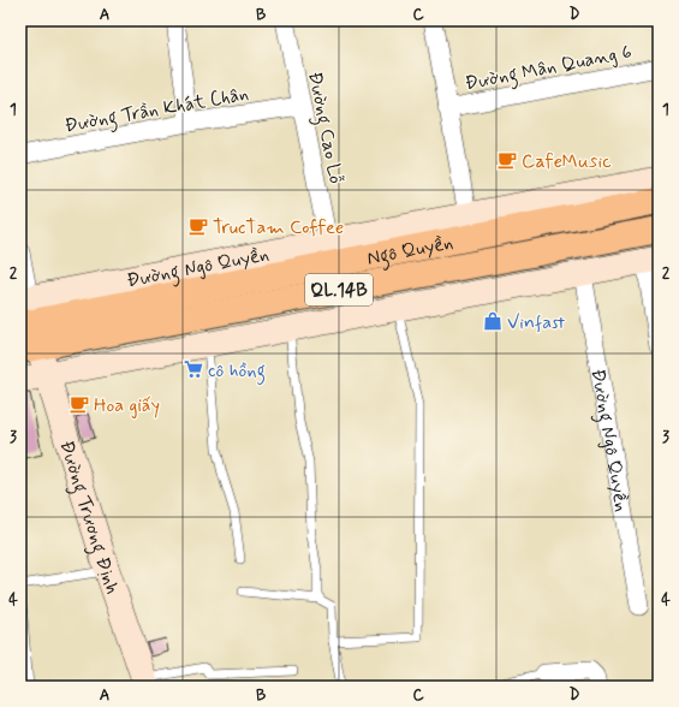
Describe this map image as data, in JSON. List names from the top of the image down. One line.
{"streets":{"highway":["Ngô Quyền","QL.14B"],"street":["Đường Mân Quang 6","Đường Trần Khát Chân","Đường Cao Lỗ","Đường Ngô Quyền","Đường Trương Định"]},"crossings":[["Đường Trần Khát Chân","Đường Cao Lỗ"],["Đường Cao Lỗ","Đường Ngô Quyền"],["Ngô Quyền","Đường Ngô Quyền"],["Ngô Quyền","Đường Trương Định"],["Đường Ngô Quyền","Đường Trương Định"]],"places":{"cafe":["CafeMusic","TrucTam Coffee","Hoa giấy"],"shop":["Vinfast"],"supermarket":["cô hồng"]},"grid":{"columns":["A","B","C","D"],"rows":["1","2","3","4"]}}
